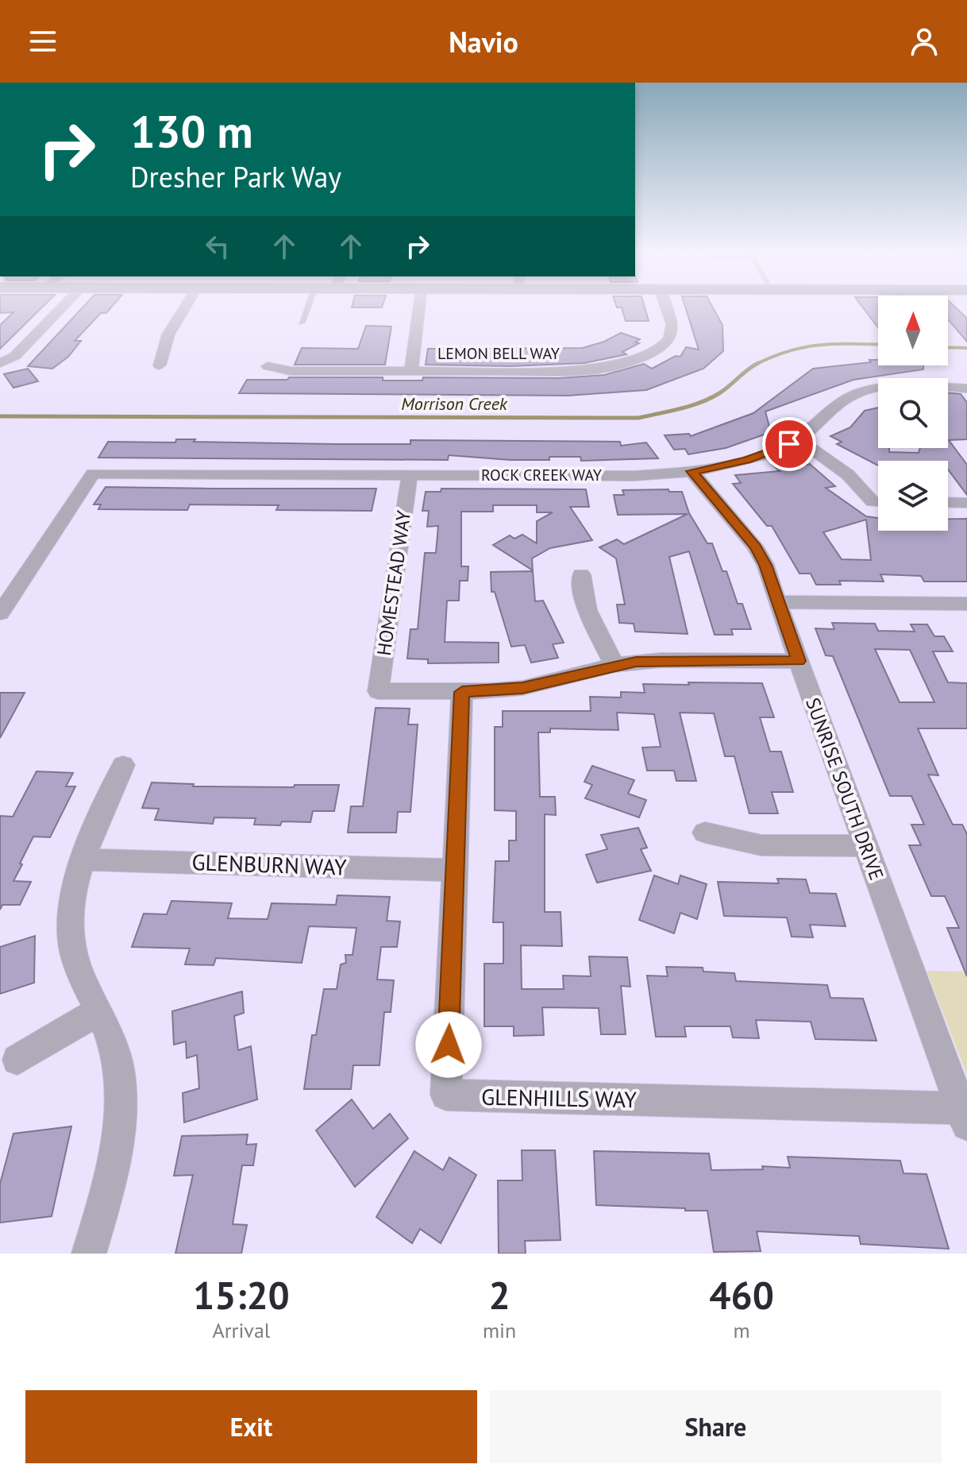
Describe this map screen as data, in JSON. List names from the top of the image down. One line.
{"streets":{"street":["LEMON BELL WAY","ROCK CREEK WAY","HOMESTEAD WAY","SUNRISE SOUTH DRIVE","GLENBURN WAY","GLENHILLS WAY"]},"crossings":[["ROCK CREEK WAY","HOMESTEAD WAY"],["ROCK CREEK WAY","SUNRISE SOUTH DRIVE"],["HOMESTEAD WAY","GLENHILLS WAY"],["SUNRISE SOUTH DRIVE","GLENHILLS WAY"],["GLENBURN WAY","GLENHILLS WAY"]],"water":["Morrison Creek"],"north":"top","page":{"header":"Navio","turn":["130 m","Dresher Park Way"],"eta":["15:20","Arrival","2","min","460","m"],"buttons":["Exit","Share"]}}
